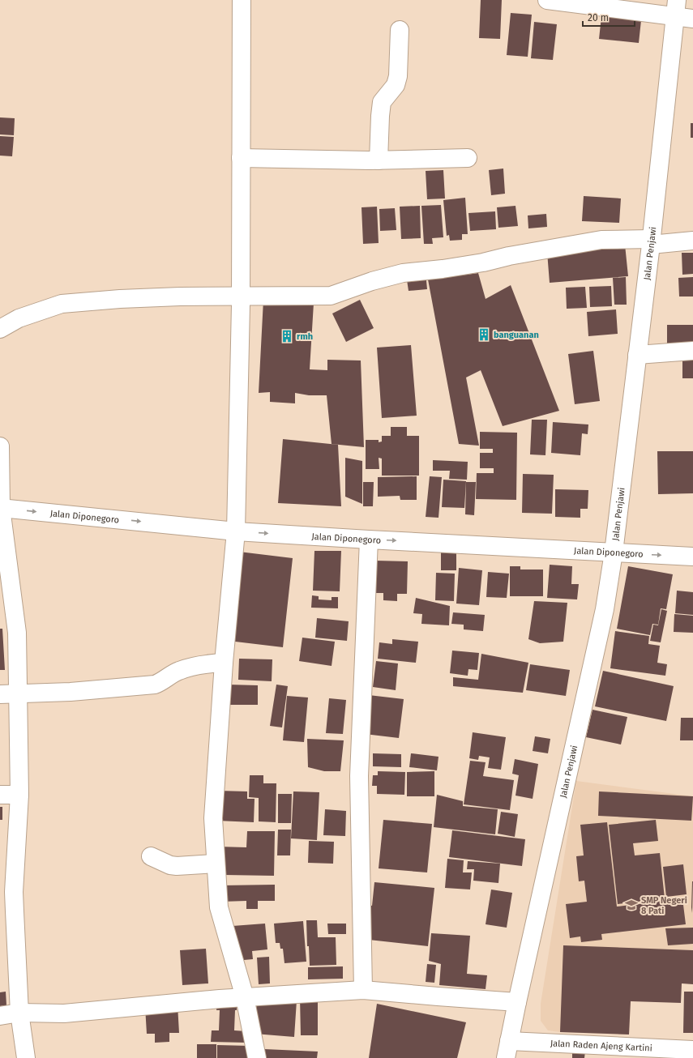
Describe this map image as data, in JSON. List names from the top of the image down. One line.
{"streets":{"street":["Jalan Penjawi","Jalan Diponegoro","Jalan Raden Ajeng Kartini"]},"crossings":[["Jalan Penjawi","Jalan Diponegoro"],["Jalan Penjawi","Jalan Raden Ajeng Kartini"]],"one_way":["Jalan Diponegoro"],"places":{"building":["banguanan","rmh"],"school or university":["SMP Negeri 8 Pati"]},"scale_bar":"20 m"}
